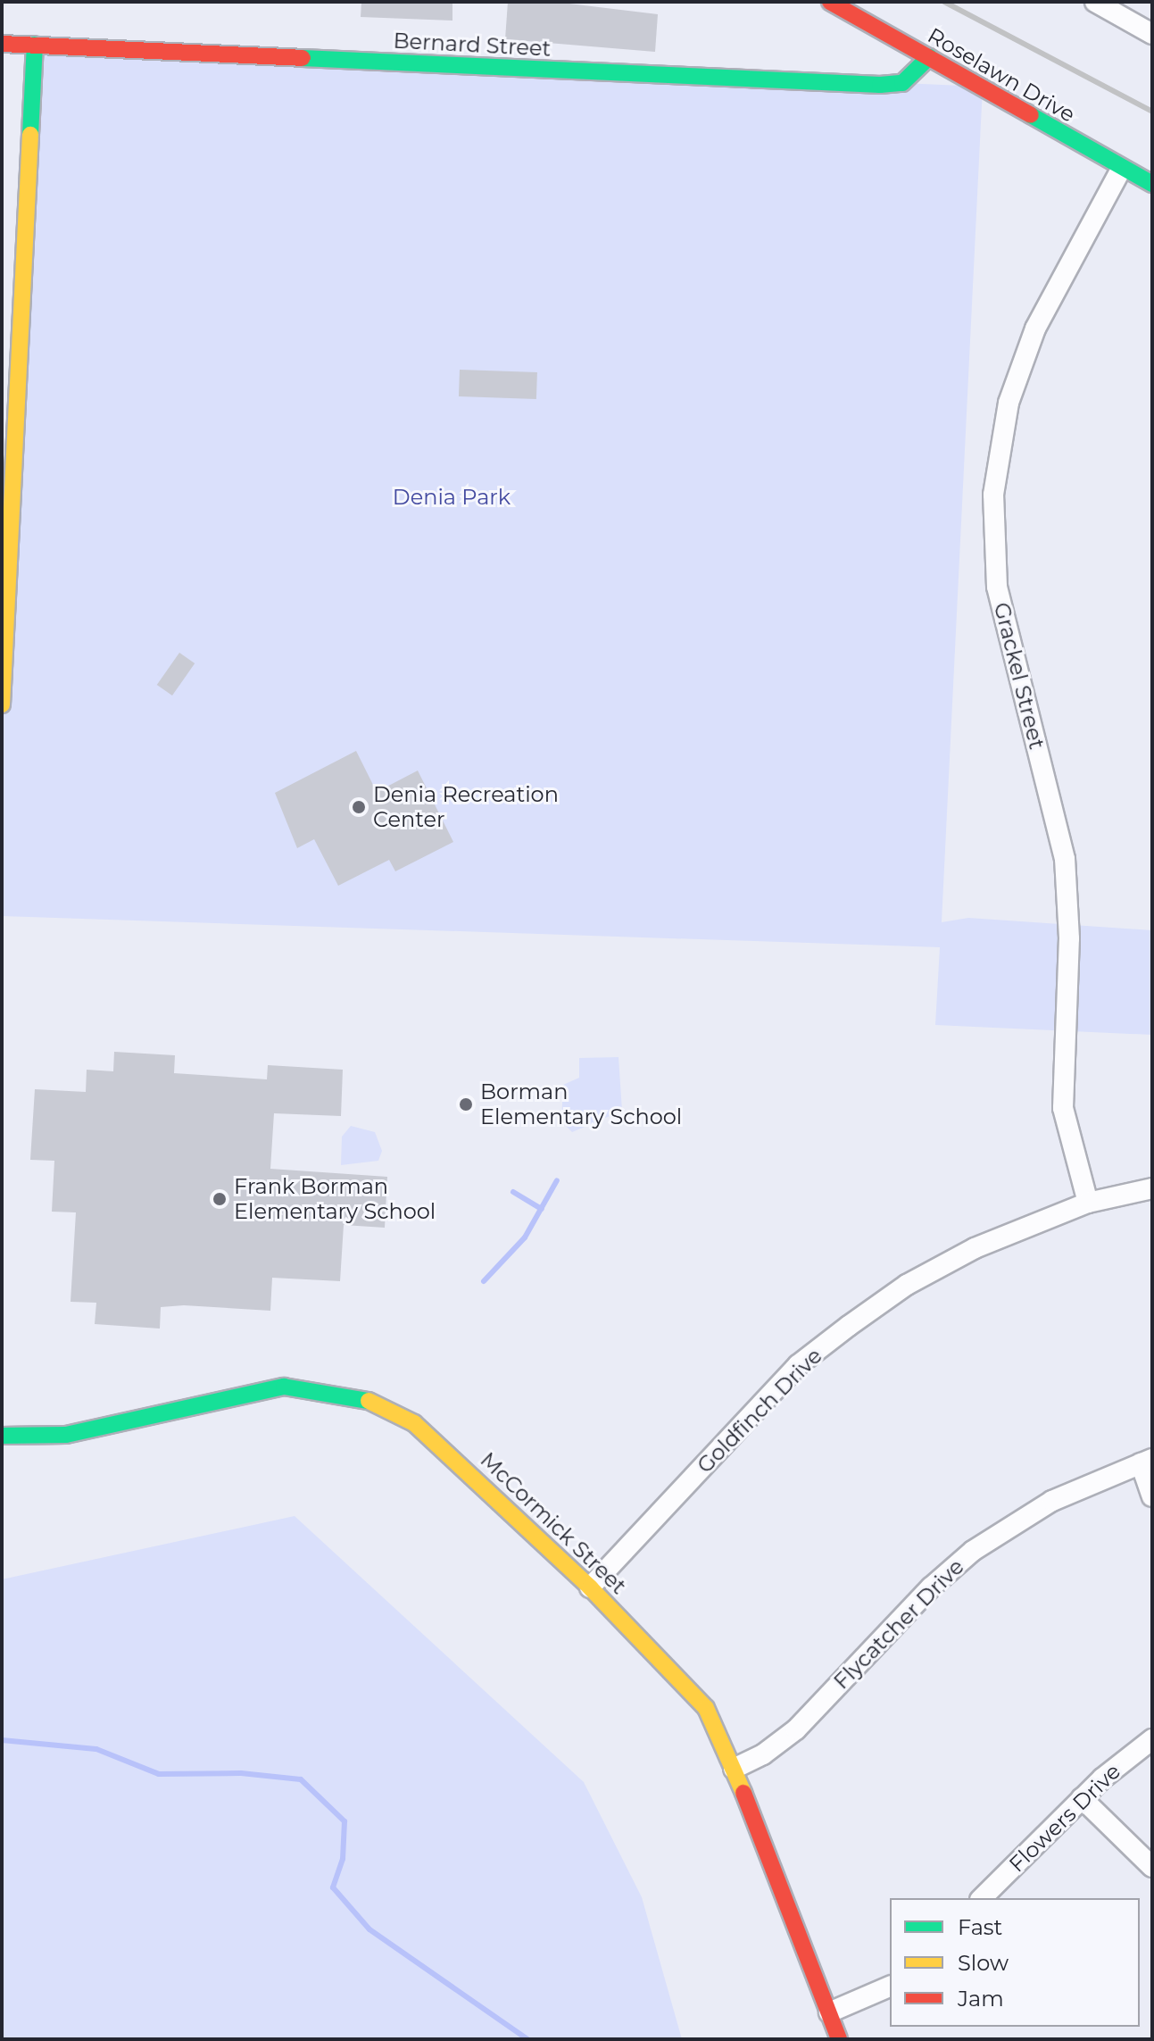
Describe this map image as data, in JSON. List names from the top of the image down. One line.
{"streets":{"street":["Bernard Street","Roselawn Drive","Grackel Street","Goldfinch Drive","McCormick Street","Flycatcher Drive","Flowers Drive"]},"crossings":[["Bernard Street","Roselawn Drive"],["Roselawn Drive","Grackel Street"],["Grackel Street","Goldfinch Drive"],["Goldfinch Drive","McCormick Street"],["McCormick Street","Flycatcher Drive"]],"parks":["Denia Park"],"places":["Denia Recreation Center","Borman Elementary School","Frank Borman Elementary School"],"legend":["Fast","Slow","Jam"]}
